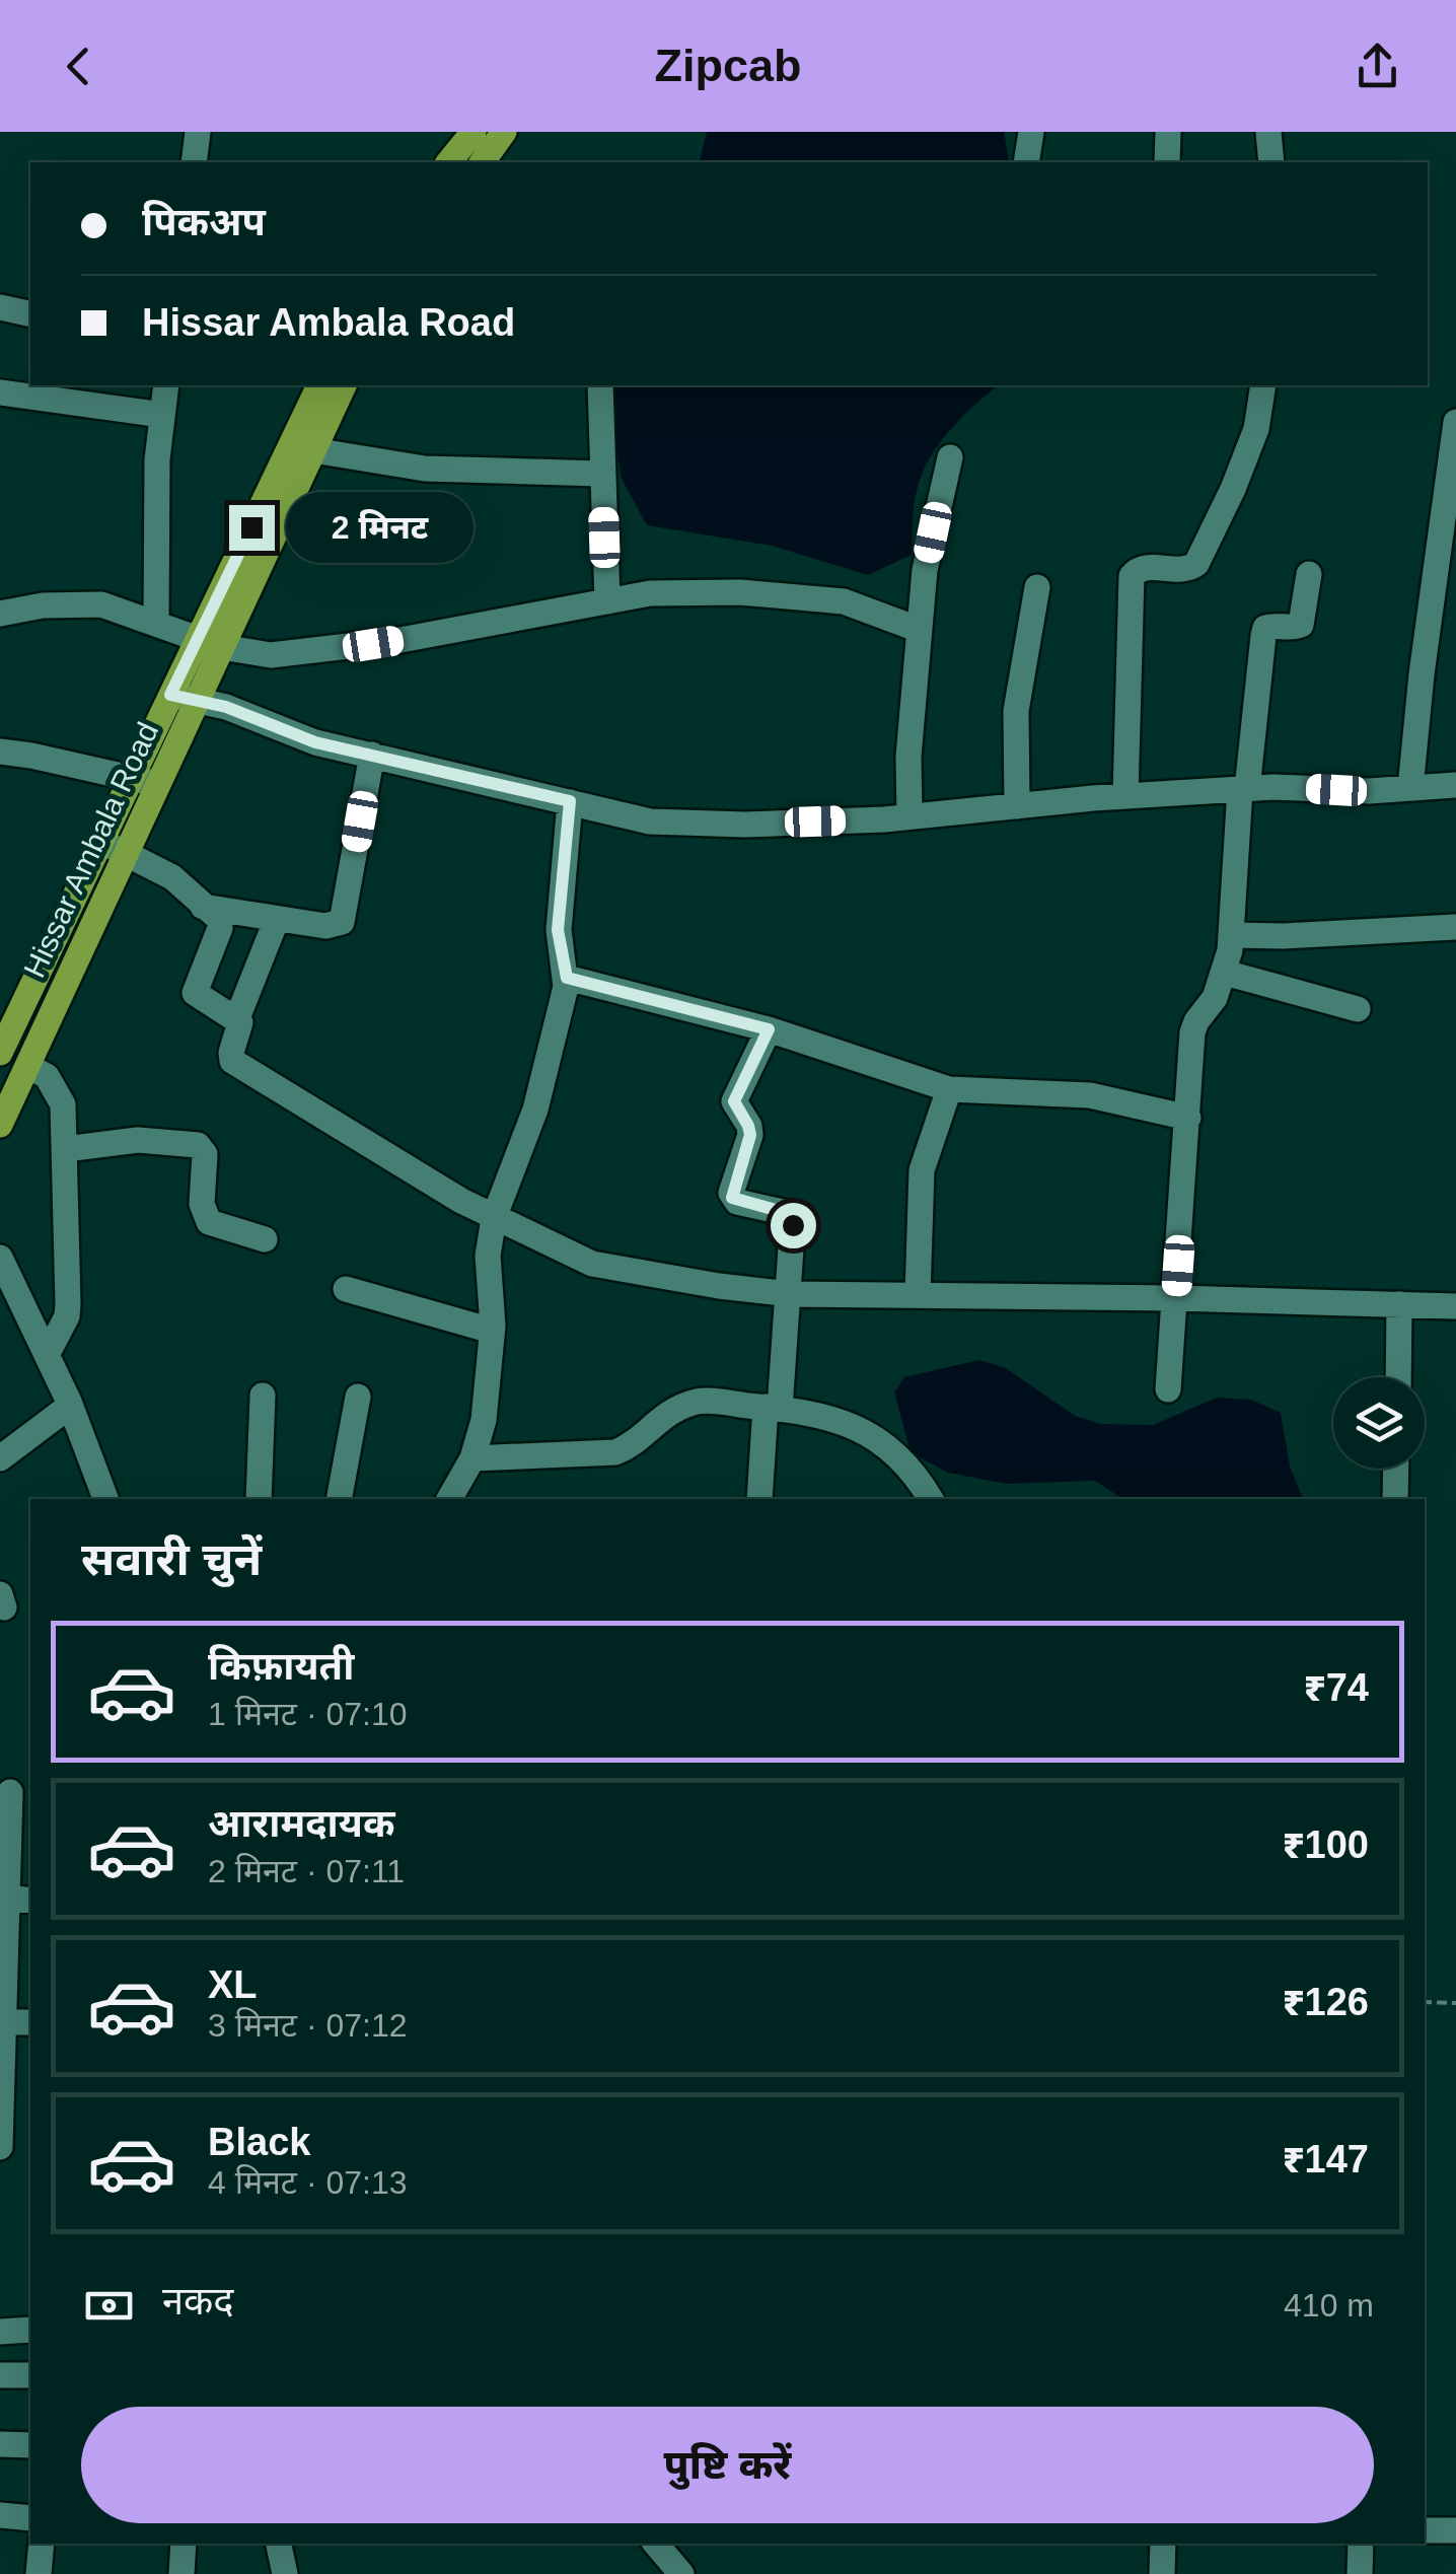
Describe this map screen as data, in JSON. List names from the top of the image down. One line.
{"streets":{"main road":["Hissar Ambala Road"]},"page":{"header":"Zipcab","banner":["पिकअप","Hissar Ambala Road"],"bubble":"2 मिनट","heading":"सवारी चुनें","list":[{"name":"किफ़ायती","note":"1 मिनट · 07:10","value":"₹74"},{"name":"आरामदायक","note":"2 मिनट · 07:11","value":"₹100"},{"name":"XL","note":"3 मिनट · 07:12","value":"₹126"},{"name":"Black","note":"4 मिनट · 07:13","value":"₹147"}],"pay":["नकद","410 m"],"buttons":"पुष्टि करें"}}
